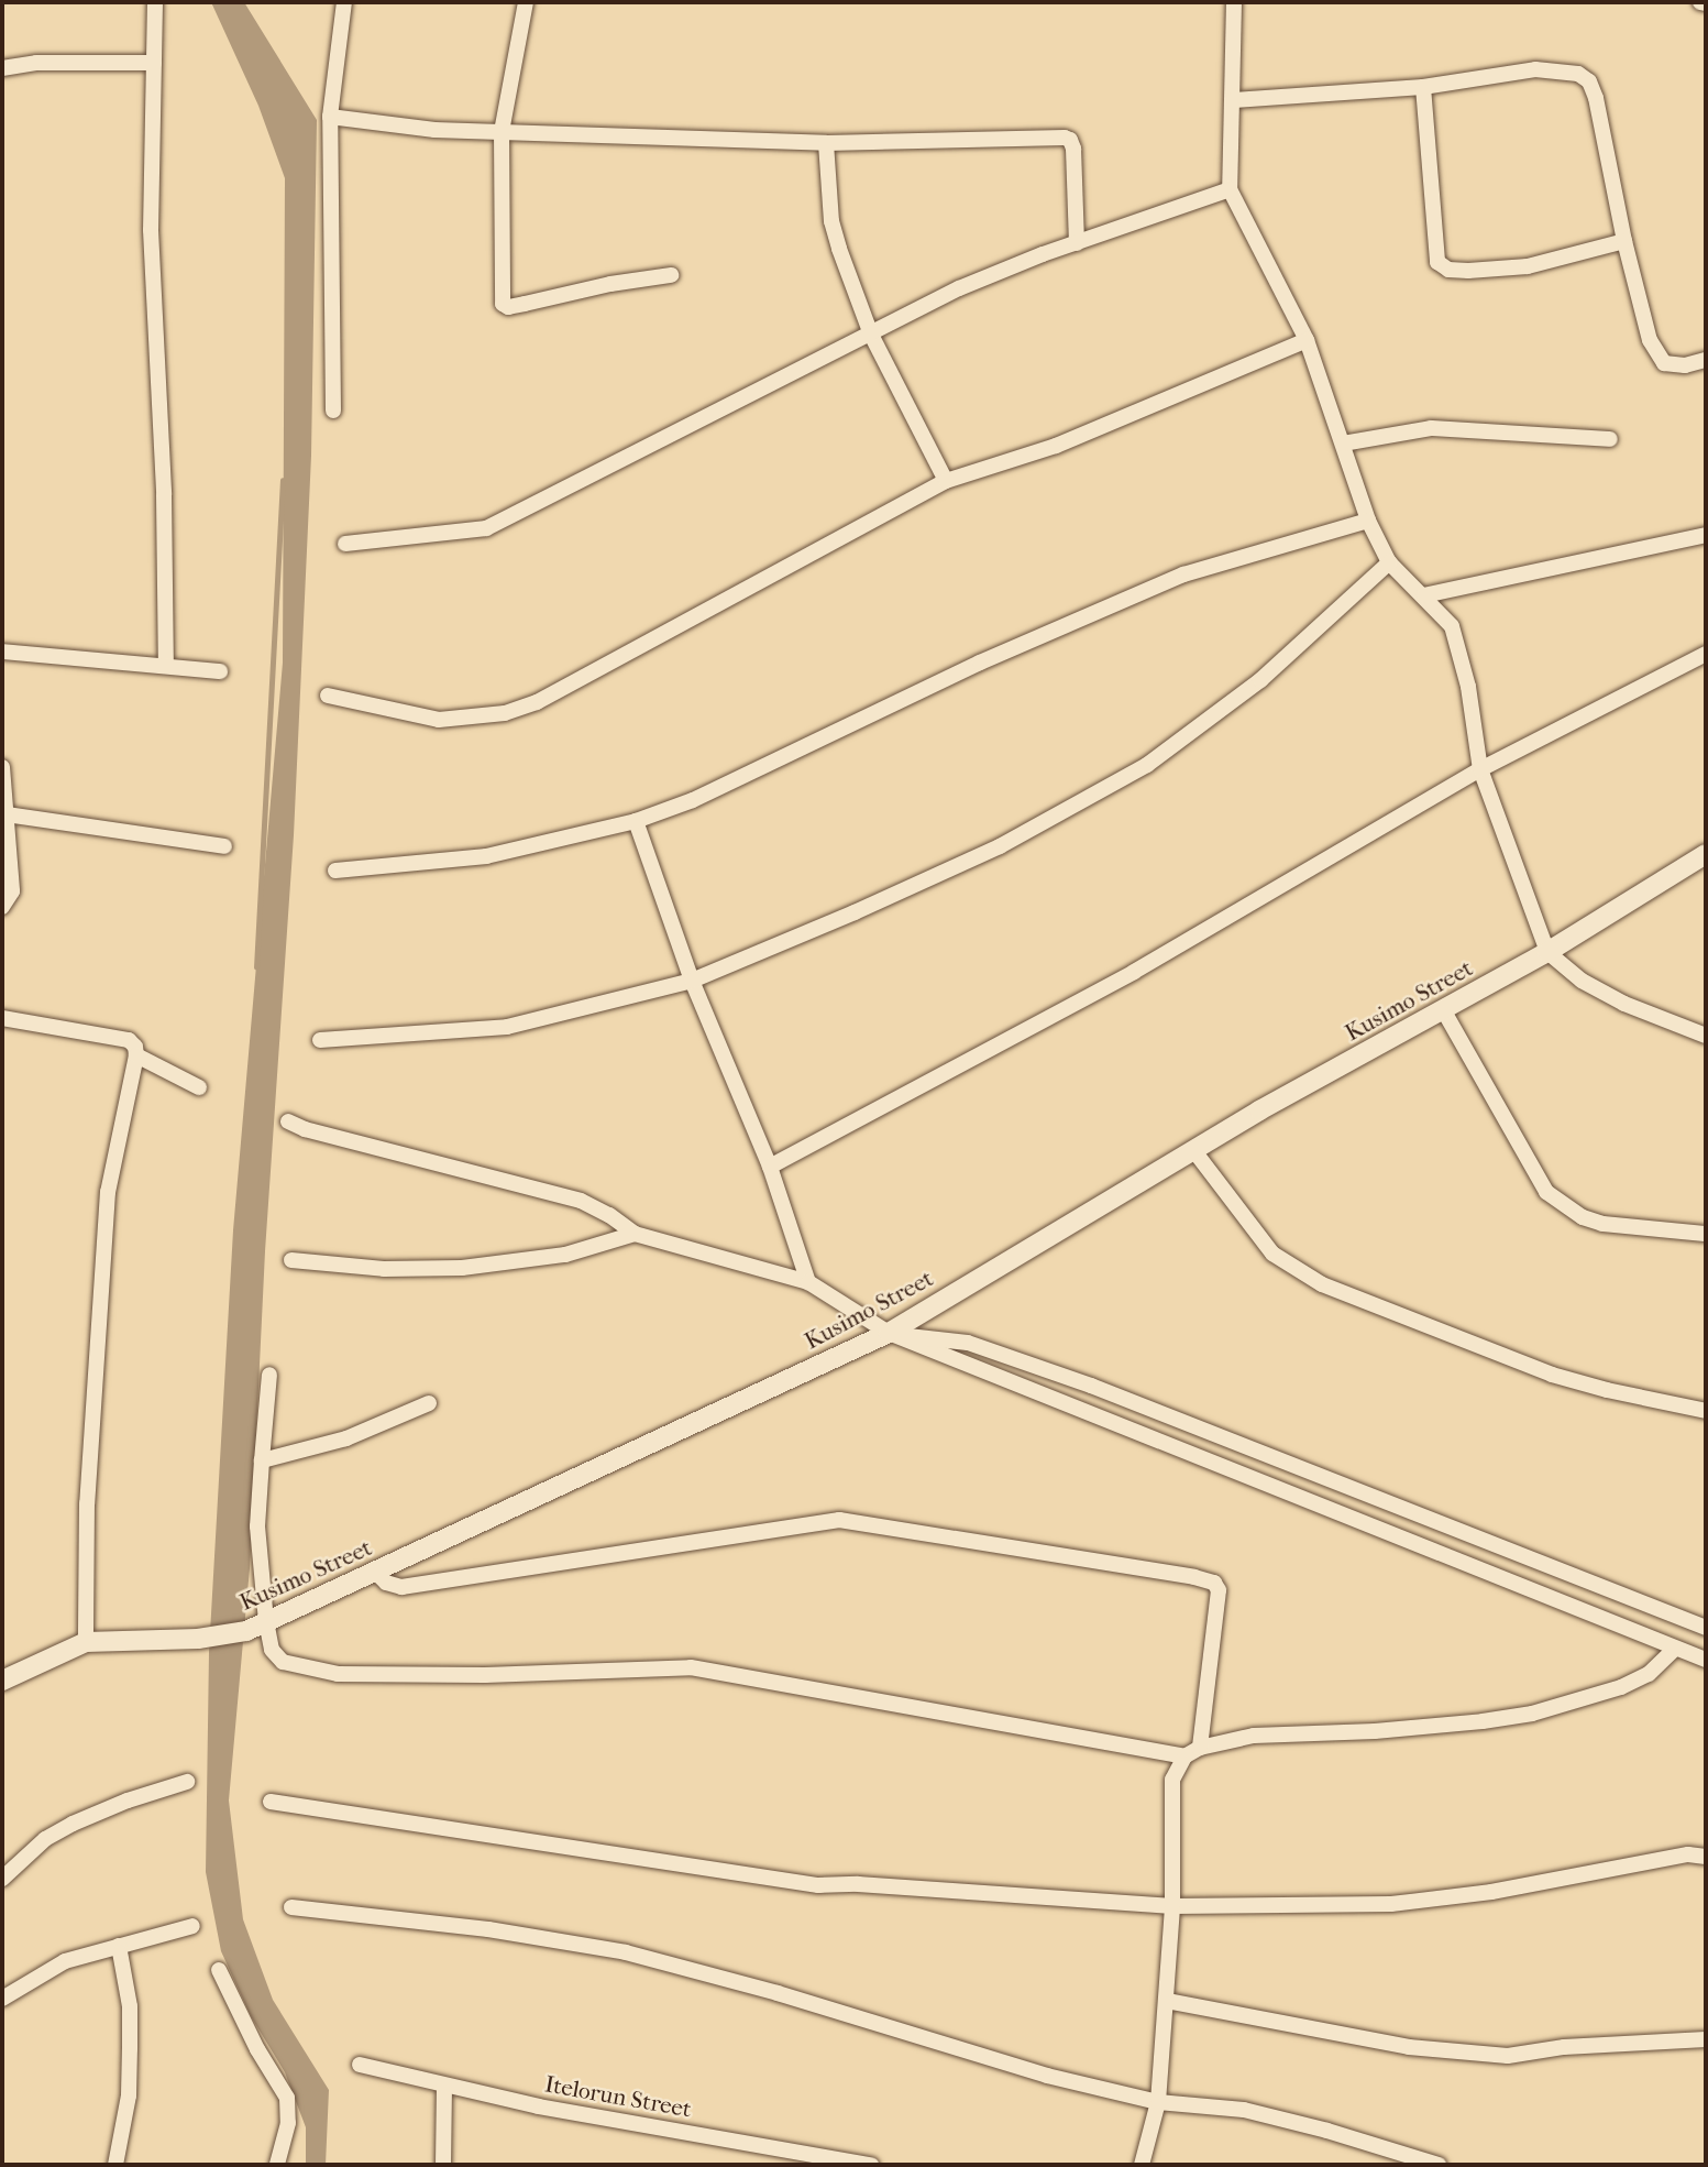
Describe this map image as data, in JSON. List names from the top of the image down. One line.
{"streets":{"street":["Kusimo Street","Itelorun Street"]}}
